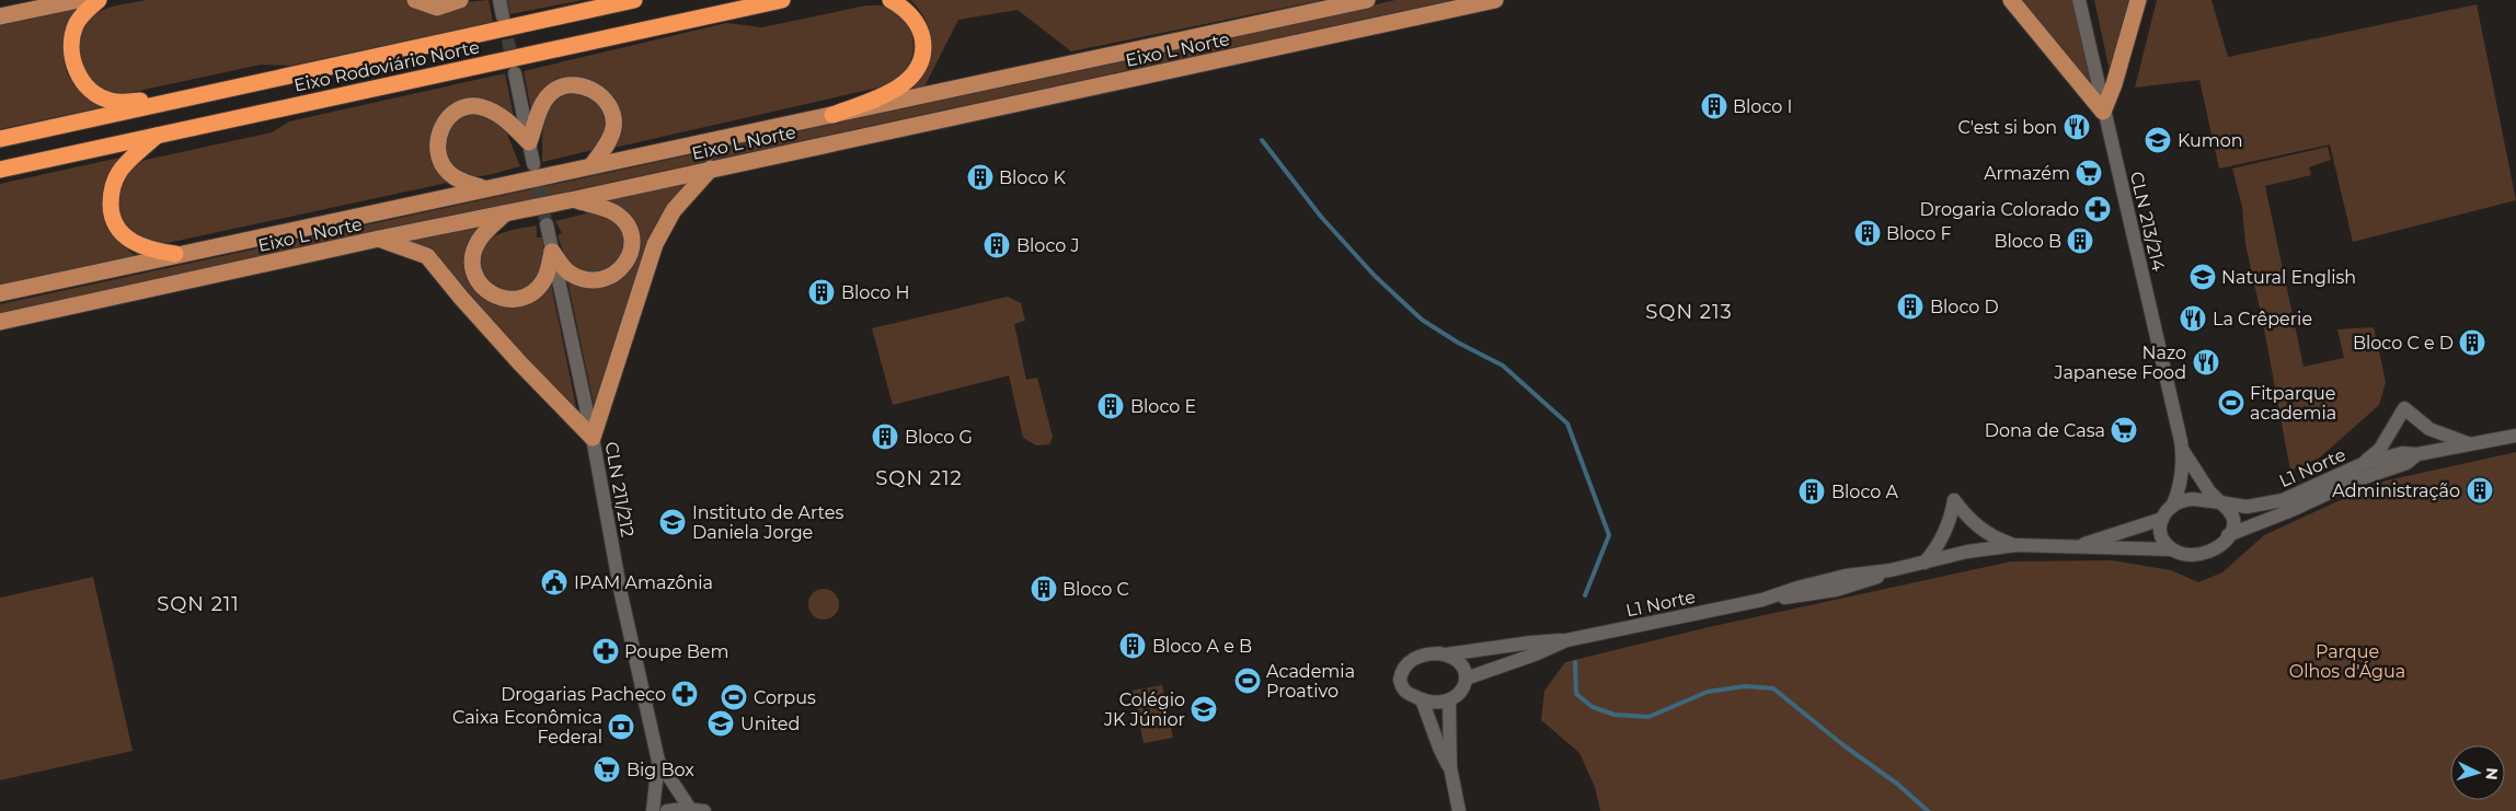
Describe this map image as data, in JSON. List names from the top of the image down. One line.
{"streets":{"highway":["Eixo Rodoviário Norte"],"main road":["Eixo L Norte"],"street":["CLN 213/214","L1 Norte","CLN 211/212"]},"crossings":[["CLN 213/214","L1 Norte"]],"districts":["SQN 213","SQN 212","SQN 211"],"parks":["Parque Olhos d'Água"],"places":{"building":["Bloco I","Bloco K","Bloco F","Bloco B","Bloco J","Bloco H","Bloco D","Bloco C e D","Bloco E","Bloco G","Administração","Bloco A","Bloco C","Bloco A e B"],"restaurant":["C'est si bon","La Crêperie","Nazo Japanese Food"],"school or university":["Kumon","Natural English","Instituto de Artes Daniela Jorge","Colégio JK Júnior","United"],"supermarket":["Armazém","Dona de Casa","Big Box"],"pharmacy":["Drogaria Colorado","Poupe Bem","Drogarias Pacheco"],"sports":["Fitparque academia","Academia Proativo","Corpus"],"public building":["IPAM Amazônia"],"bank":["Caixa Econômica Federal"]},"north":"right"}
